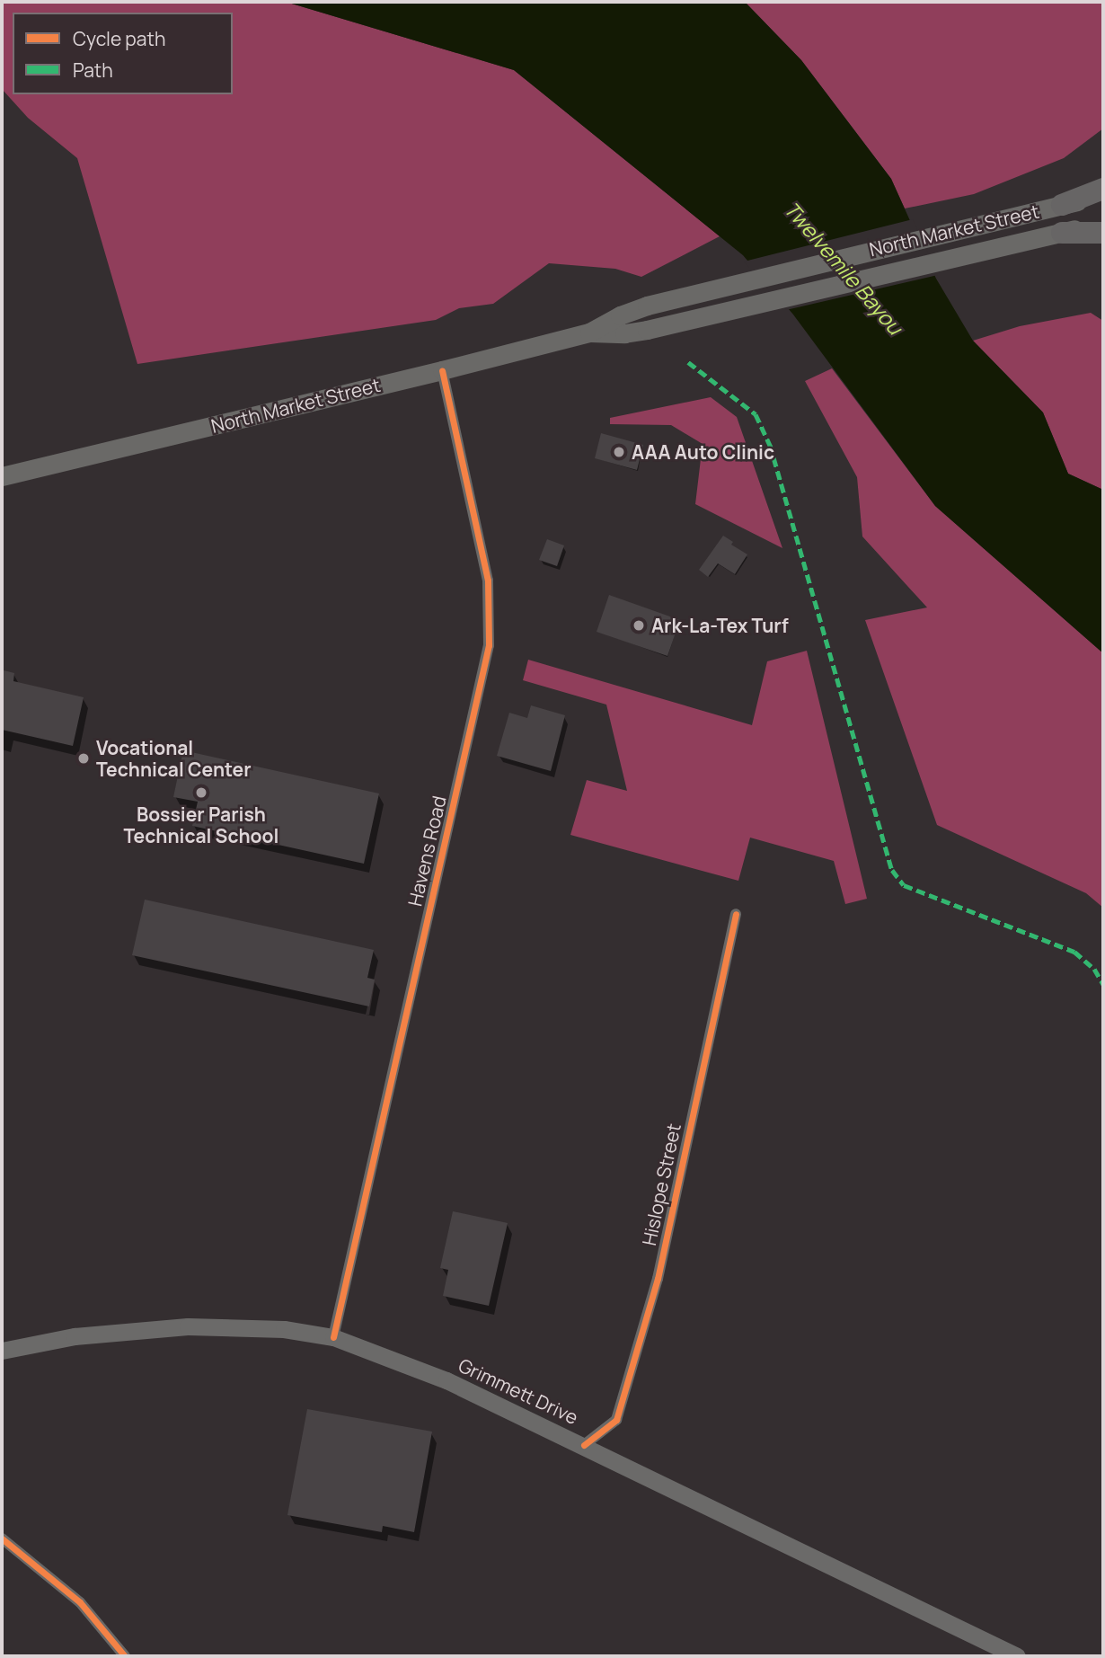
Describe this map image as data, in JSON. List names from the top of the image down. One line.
{"streets":{"main road":["North Market Street","Grimmett Drive"],"street":["Havens Road","Hislope Street"]},"crossings":[["North Market Street","Havens Road"],["Havens Road","Grimmett Drive"],["Hislope Street","Grimmett Drive"]],"water":["Twelvemile Bayou"],"places":["AAA Auto Clinic","Ark-La-Tex Turf","Vocational Technical Center","Bossier Parish Technical School"],"legend":["Cycle path","Path"]}
